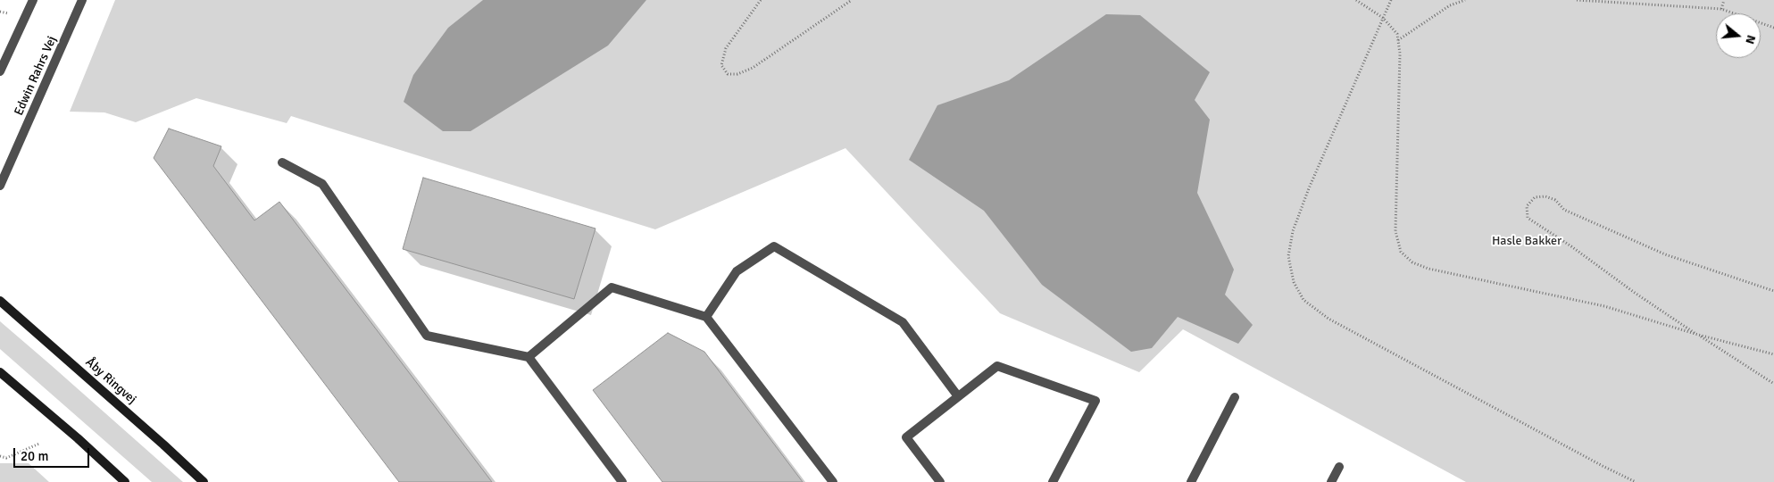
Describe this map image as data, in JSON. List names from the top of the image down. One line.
{"streets":{"main road":["Åby Ringvej"],"street":["Edwin Rahrs Vej"]},"parks":["Hasle Bakker"],"scale_bar":"20 m","north":"right"}
